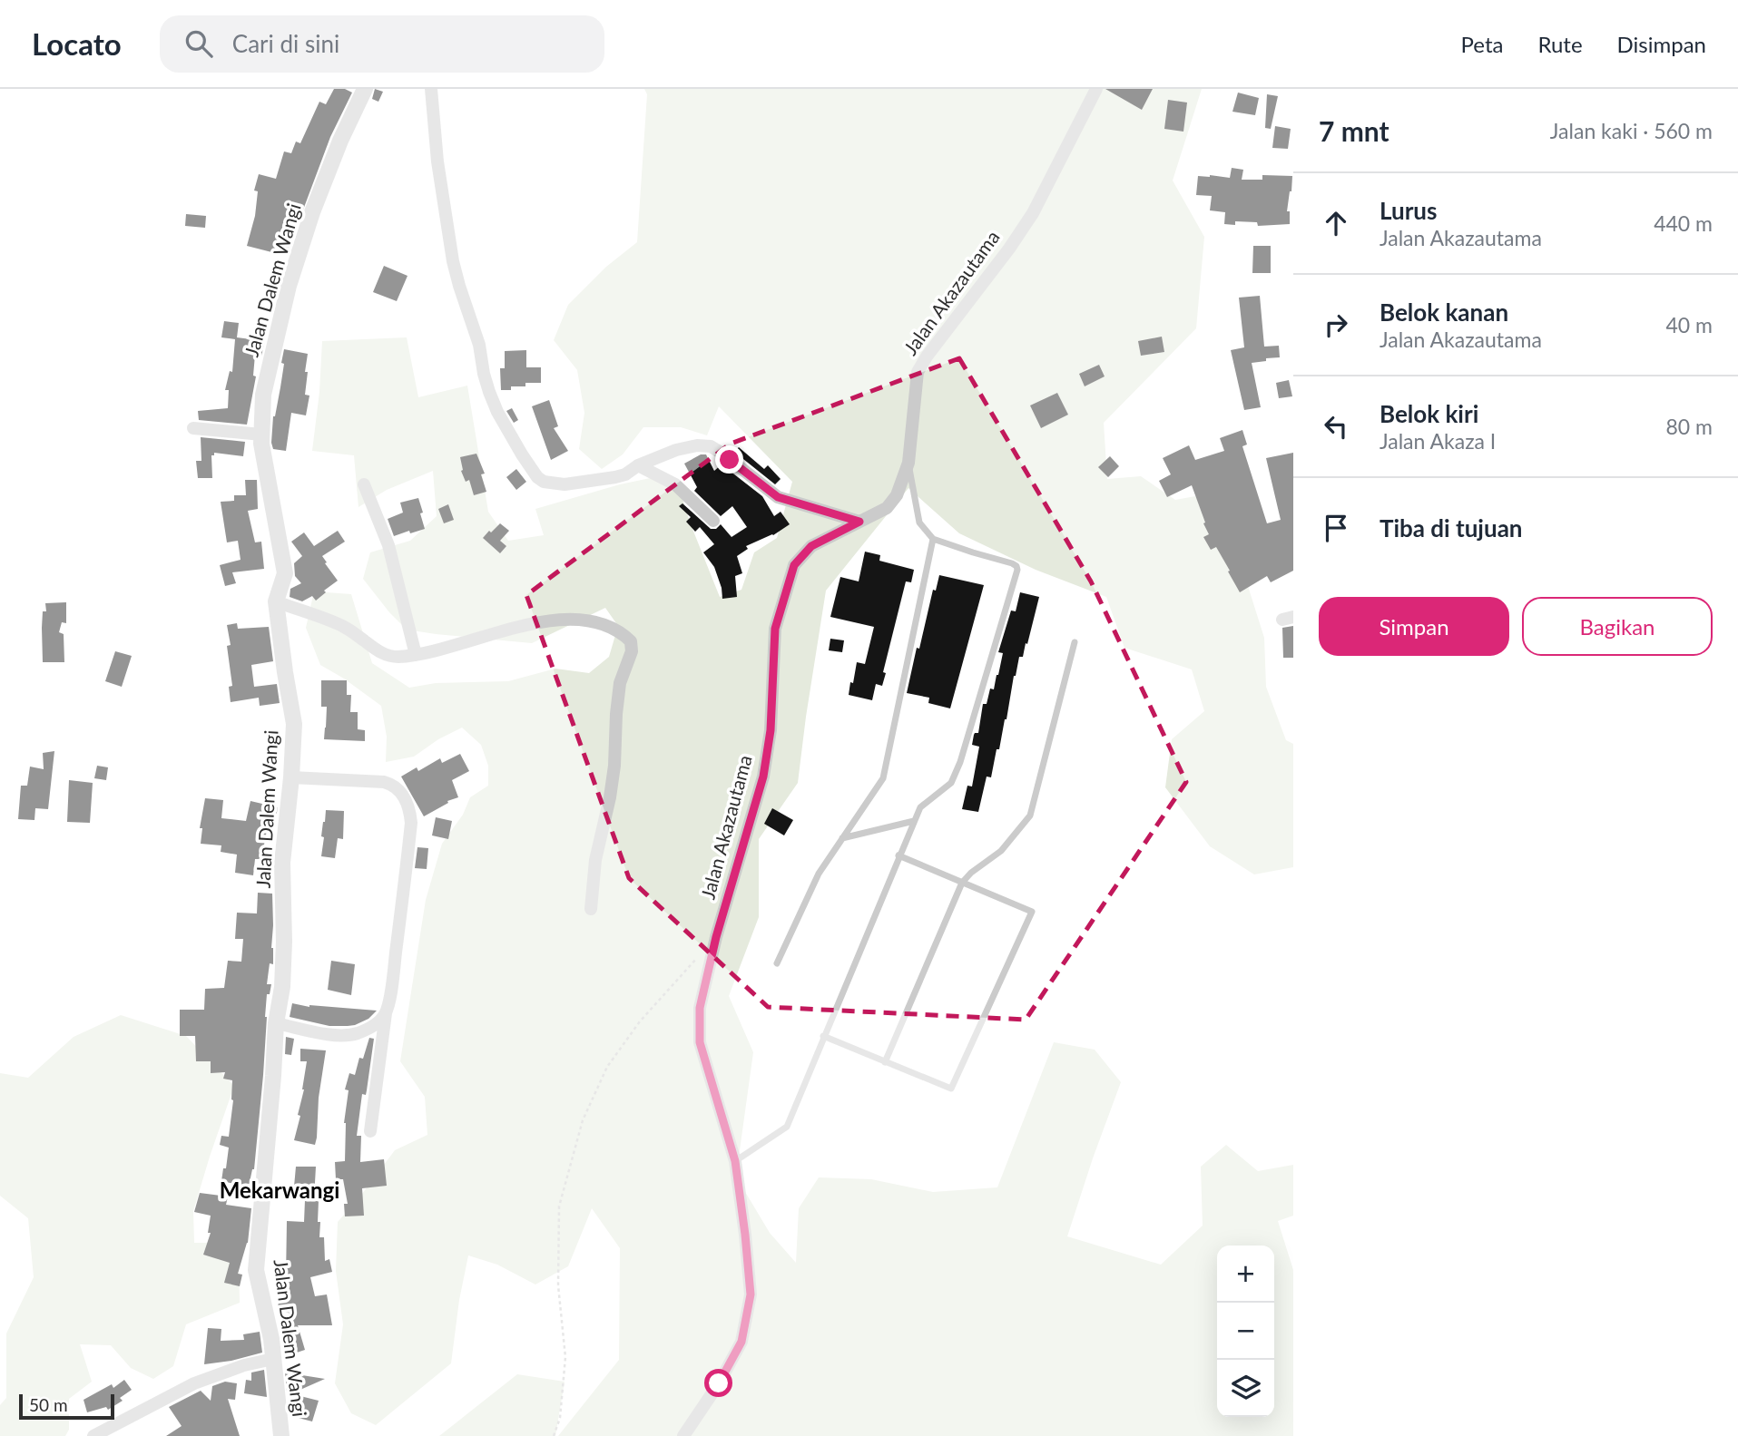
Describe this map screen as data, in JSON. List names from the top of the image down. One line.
{"streets":{"street":["Jalan Dalem Wangi","Jalan Akazautama"]},"districts":["Mekarwangi"],"scale_bar":"50 m","page":{"header":"Locato","search":"Cari di sini","nav":["Peta","Rute","Disimpan"],"heading":["7 mnt","Jalan kaki · 560 m"],"list":[["Lurus","Jalan Akazautama","440 m"],["Belok kanan","Jalan Akazautama","40 m"],["Belok kiri","Jalan Akaza I","80 m"],"Tiba di tujuan"],"buttons":["Simpan","Bagikan"],"map_buttons":["+","−"],"scale":"50 m"}}
